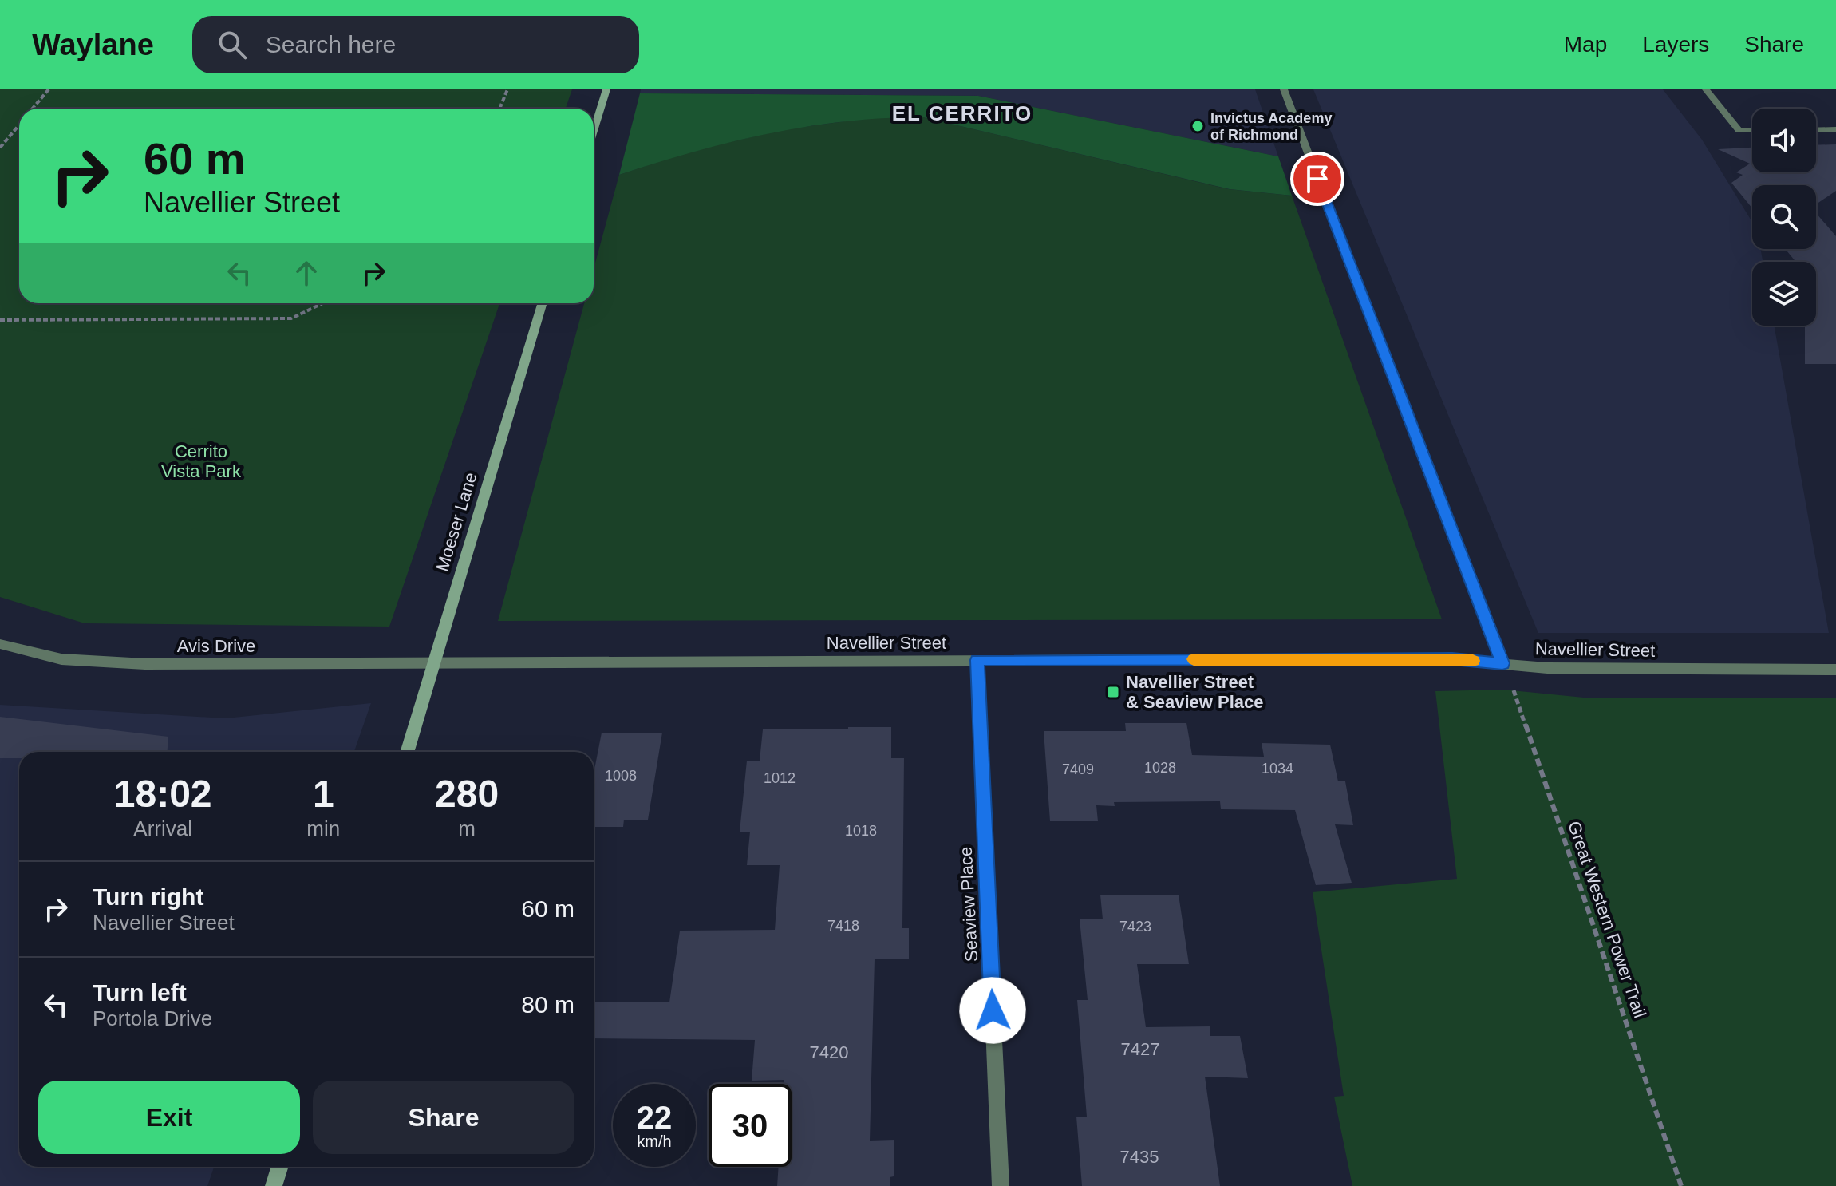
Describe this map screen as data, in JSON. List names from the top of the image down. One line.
{"streets":{"street":["Moeser Lane","Navellier Street","Avis Drive","Seaview Place"],"path":["Great Western Power Trail"]},"crossings":[["Moeser Lane","Navellier Street"],["Moeser Lane","Avis Drive"],["Navellier Street","Avis Drive"],["Navellier Street","Seaview Place"],["Navellier Street","Great Western Power Trail"]],"districts":["EL CERRITO"],"parks":["Cerrito Vista Park"],"places":{"other":["Invictus Academy of Richmond"],"transit":["Navellier Street & Seaview Place"]},"house_numbers":["1028","1034","7409","1008","1012","1018","7418","7423","7427","7420","7435"],"page":{"header":"Waylane","search":"Search here","nav":["Map","Layers","Share"],"turn":["60 m","Navellier Street"],"eta":["18:02","Arrival","1","min","280","m"],"list":[{"name":"Turn right","note":"Navellier Street","value":"60 m"},{"name":"Turn left","note":"Portola Drive","value":"80 m"}],"buttons":["Exit","Share"],"speed":"22 km/h","limit":"30"}}
